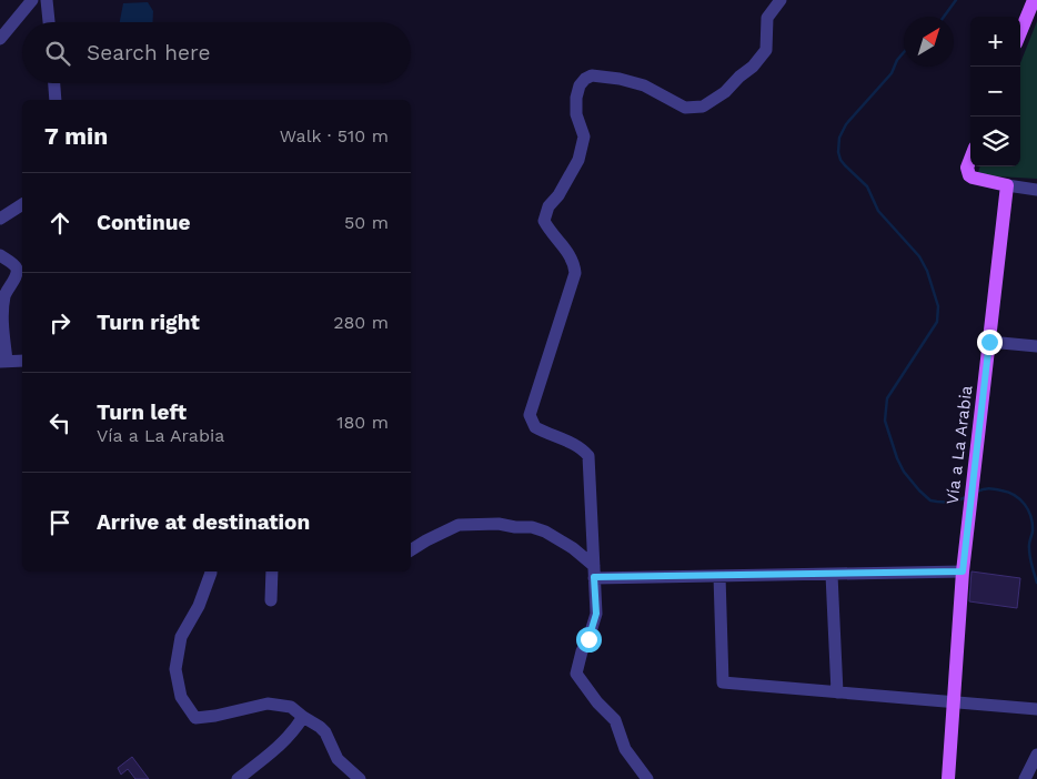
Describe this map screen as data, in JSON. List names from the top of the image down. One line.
{"streets":{"main road":["Vía a La Arabia"]},"north":"top right","page":{"map_buttons":["+","−"],"search":"Search here","heading":["7 min","Walk · 510 m"],"list":[["Continue","50 m"],["Turn right","280 m"],["Turn left","Vía a La Arabia","180 m"],"Arrive at destination"]}}
